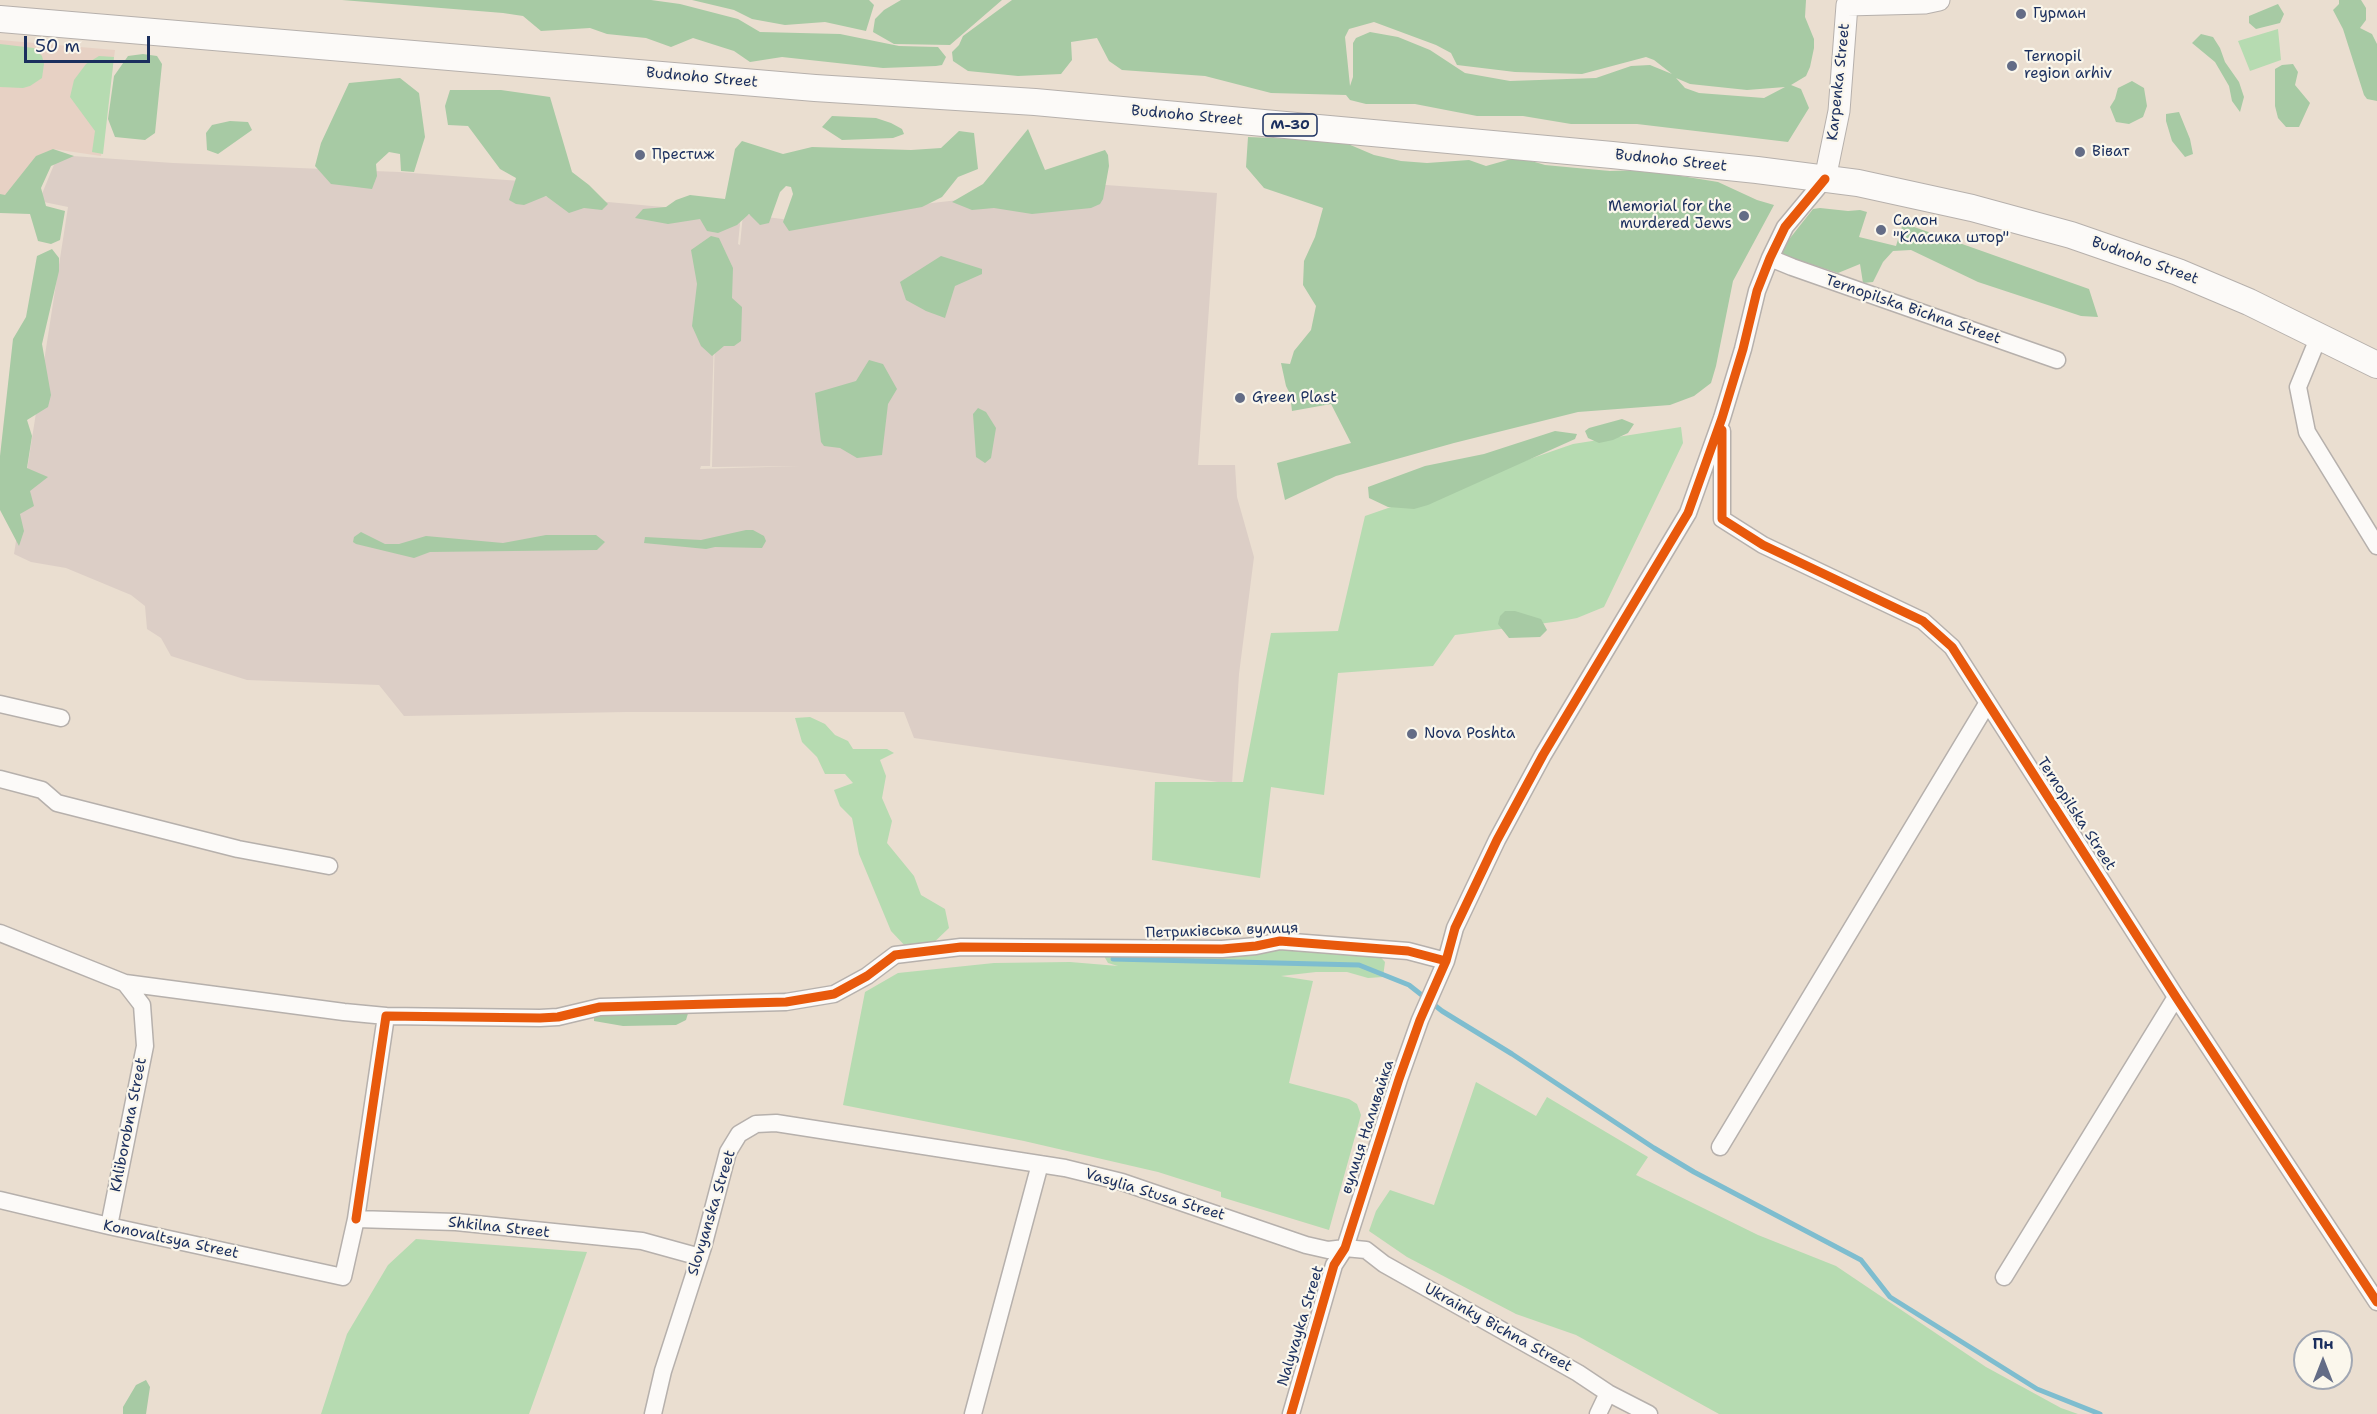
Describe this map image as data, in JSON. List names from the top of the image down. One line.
{"streets":{"highway":["Budnoho Street","М-30"],"main road":["Karpenka Street"],"street":["Ternopilska Bichna Street","Ternopilska Street","Петриківська вулиця","Khliborobna Street","вулиця Наливайка","Vasylia Stusa Street","Slovyanska Street","Shkilna Street","Konovaltsya Street","Nalyvayka Street","Ukrainky Bichna Street"]},"crossings":[["Budnoho Street","Karpenka Street"],["Ternopilska Street","вулиця Наливайка"],["Петриківська вулиця","Khliborobna Street"],["Петриківська вулиця","вулиця Наливайка"],["Khliborobna Street","Konovaltsya Street"],["вулиця Наливайка","Vasylia Stusa Street"],["вулиця Наливайка","Nalyvayka Street"],["вулиця Наливайка","Ukrainky Bichna Street"],["Vasylia Stusa Street","Slovyanska Street"],["Vasylia Stusa Street","Nalyvayka Street"],["Vasylia Stusa Street","Ukrainky Bichna Street"],["Slovyanska Street","Shkilna Street"],["Shkilna Street","Konovaltsya Street"],["Nalyvayka Street","Ukrainky Bichna Street"]],"places":["Гурман","Ternopil region arhiv","Віват","Престиж","Memorial for the murdered Jews","Салон \"Класика штор\"","Green Plast","Nova Poshta"],"scale_bar":"50 m","north":"top"}
